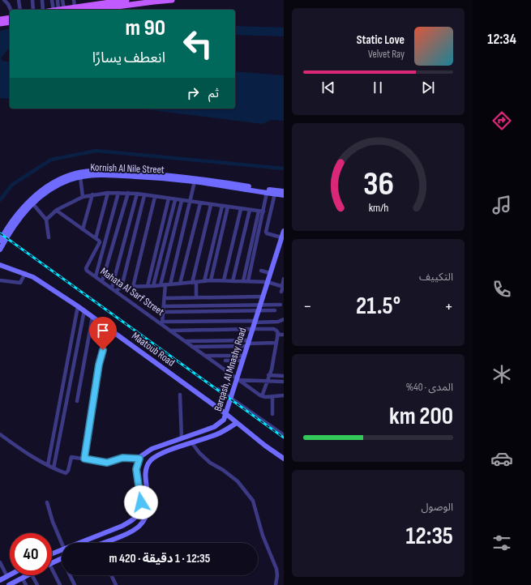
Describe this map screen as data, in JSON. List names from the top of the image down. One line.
{"streets":{"street":["Kornish Al Nile Street","Mahata Al Sarf Street","Maatoub Road","Barqash, Al Mnashy Road"]},"crossings":[["Mahata Al Sarf Street","Barqash, Al Mnashy Road"],["Maatoub Road","Barqash, Al Mnashy Road"]],"page":{"tabs":"12:34","turn":["90 m","انعطف يسارًا"],"song":["Static Love","Velvet Ray"],"then":"ثم","tile":["التكييف",["المدى · 40%","200 km"],["الوصول","12:35"]],"heat":["−","21.5°","+"],"limit":"40","trip":"12:35 · 1 دقيقة · 420 m","gauge":["36","km/h"]}}
